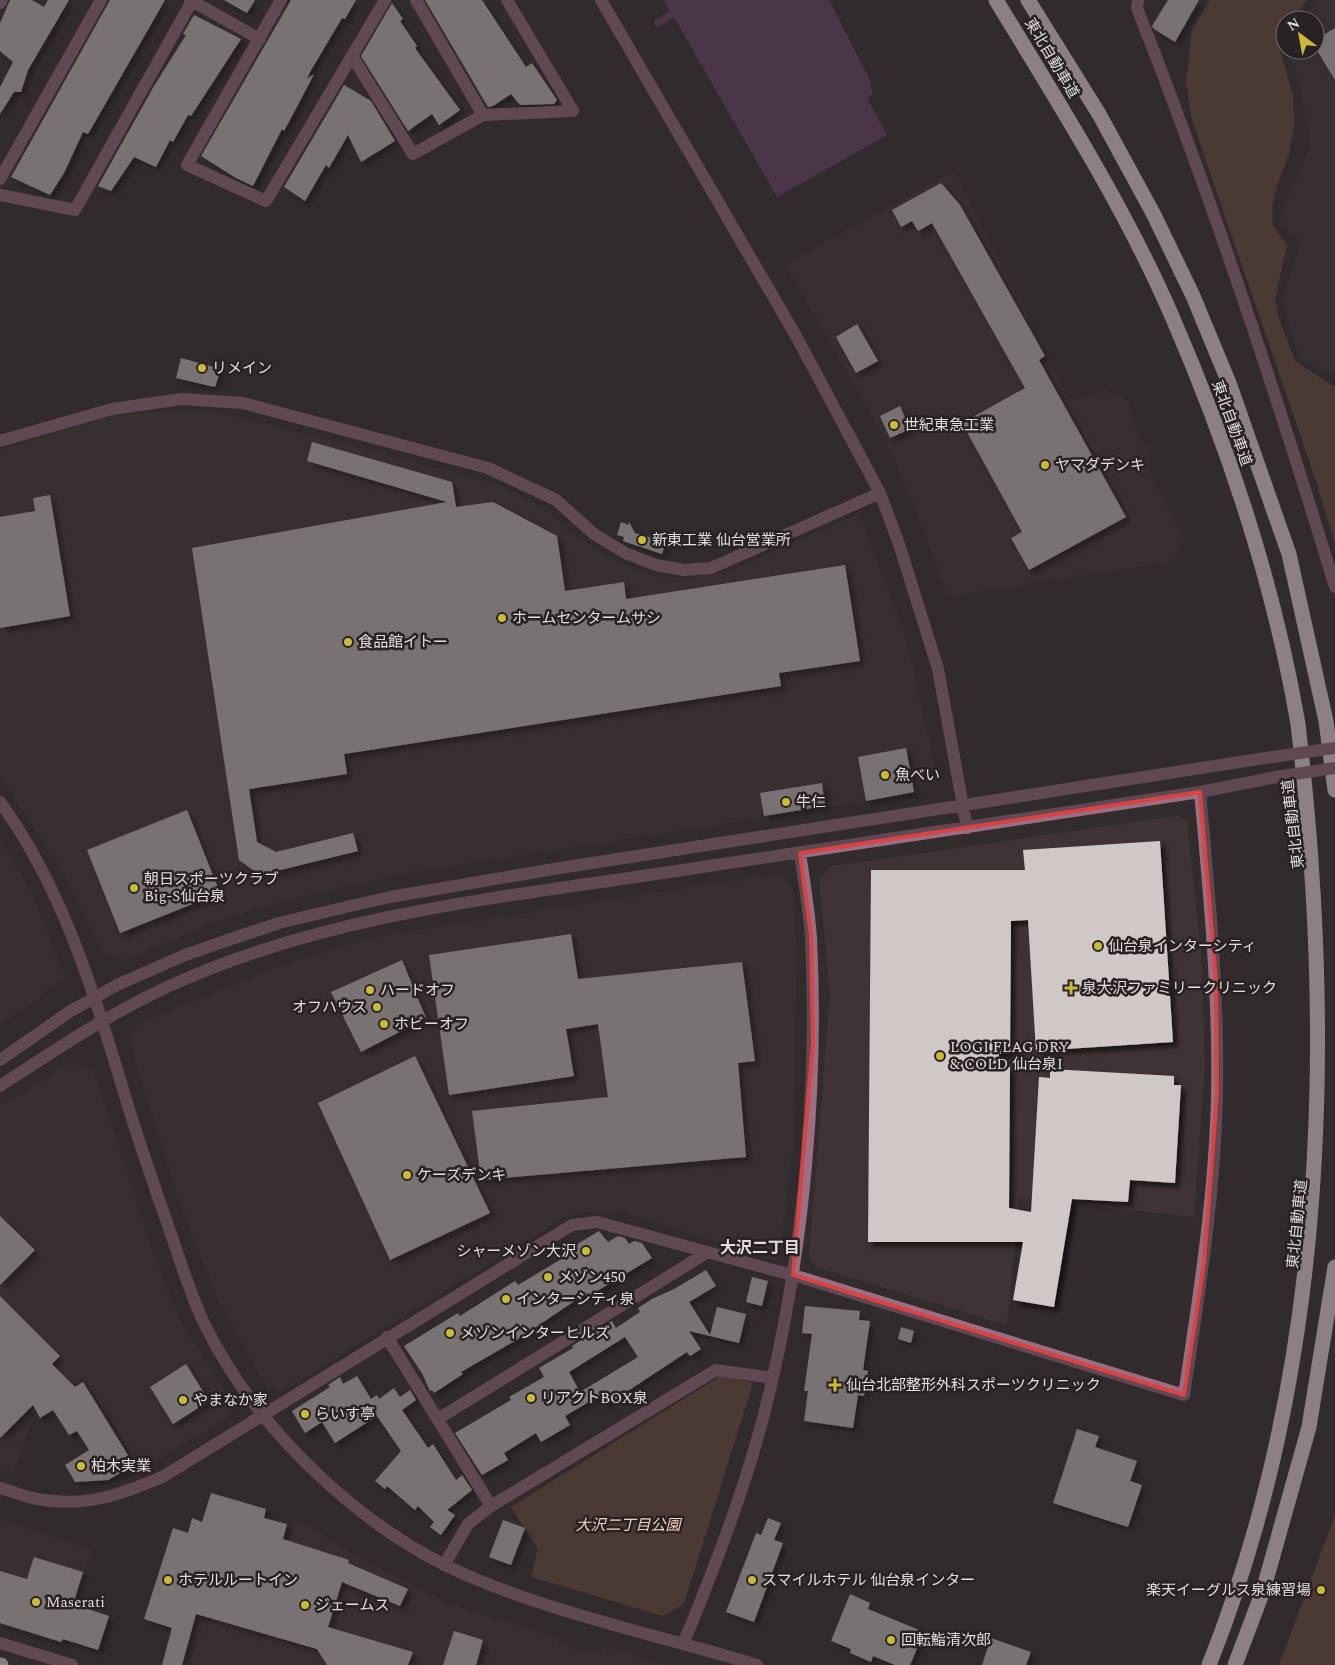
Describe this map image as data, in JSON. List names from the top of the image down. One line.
{"streets":{"highway":["東北自動車道"]},"districts":["大沢二丁目"],"parks":["大沢二丁目公園"],"places":{"other":["リメイン","世紀東急工業","ヤマダデンキ","新東工業 仙台営業所","ホームセンタームサシ","食品館イトー","魚べい","牛仁","朝日スポーツクラブ Big-S仙台泉","仙台泉インターシティ","ハードオフ","オフハウス","ホビーオフ","LOGI FLAG DRY & COLD 仙台泉I","ケーズデンキ","シャーメゾン大沢","メゾン450","インターシティ泉","メゾンインターヒルズ","リアクトBOX泉","やまなか家","らいす亭","柏木実業","ホテルルートイン","スマイルホテル 仙台泉インター","楽天イーグルス泉練習場","Maserati","ジェームス","回転鮨清次郎"],"health":["泉大沢ファミリークリニック","仙台北部整形外科スポーツクリニック"]},"north":"top left"}
